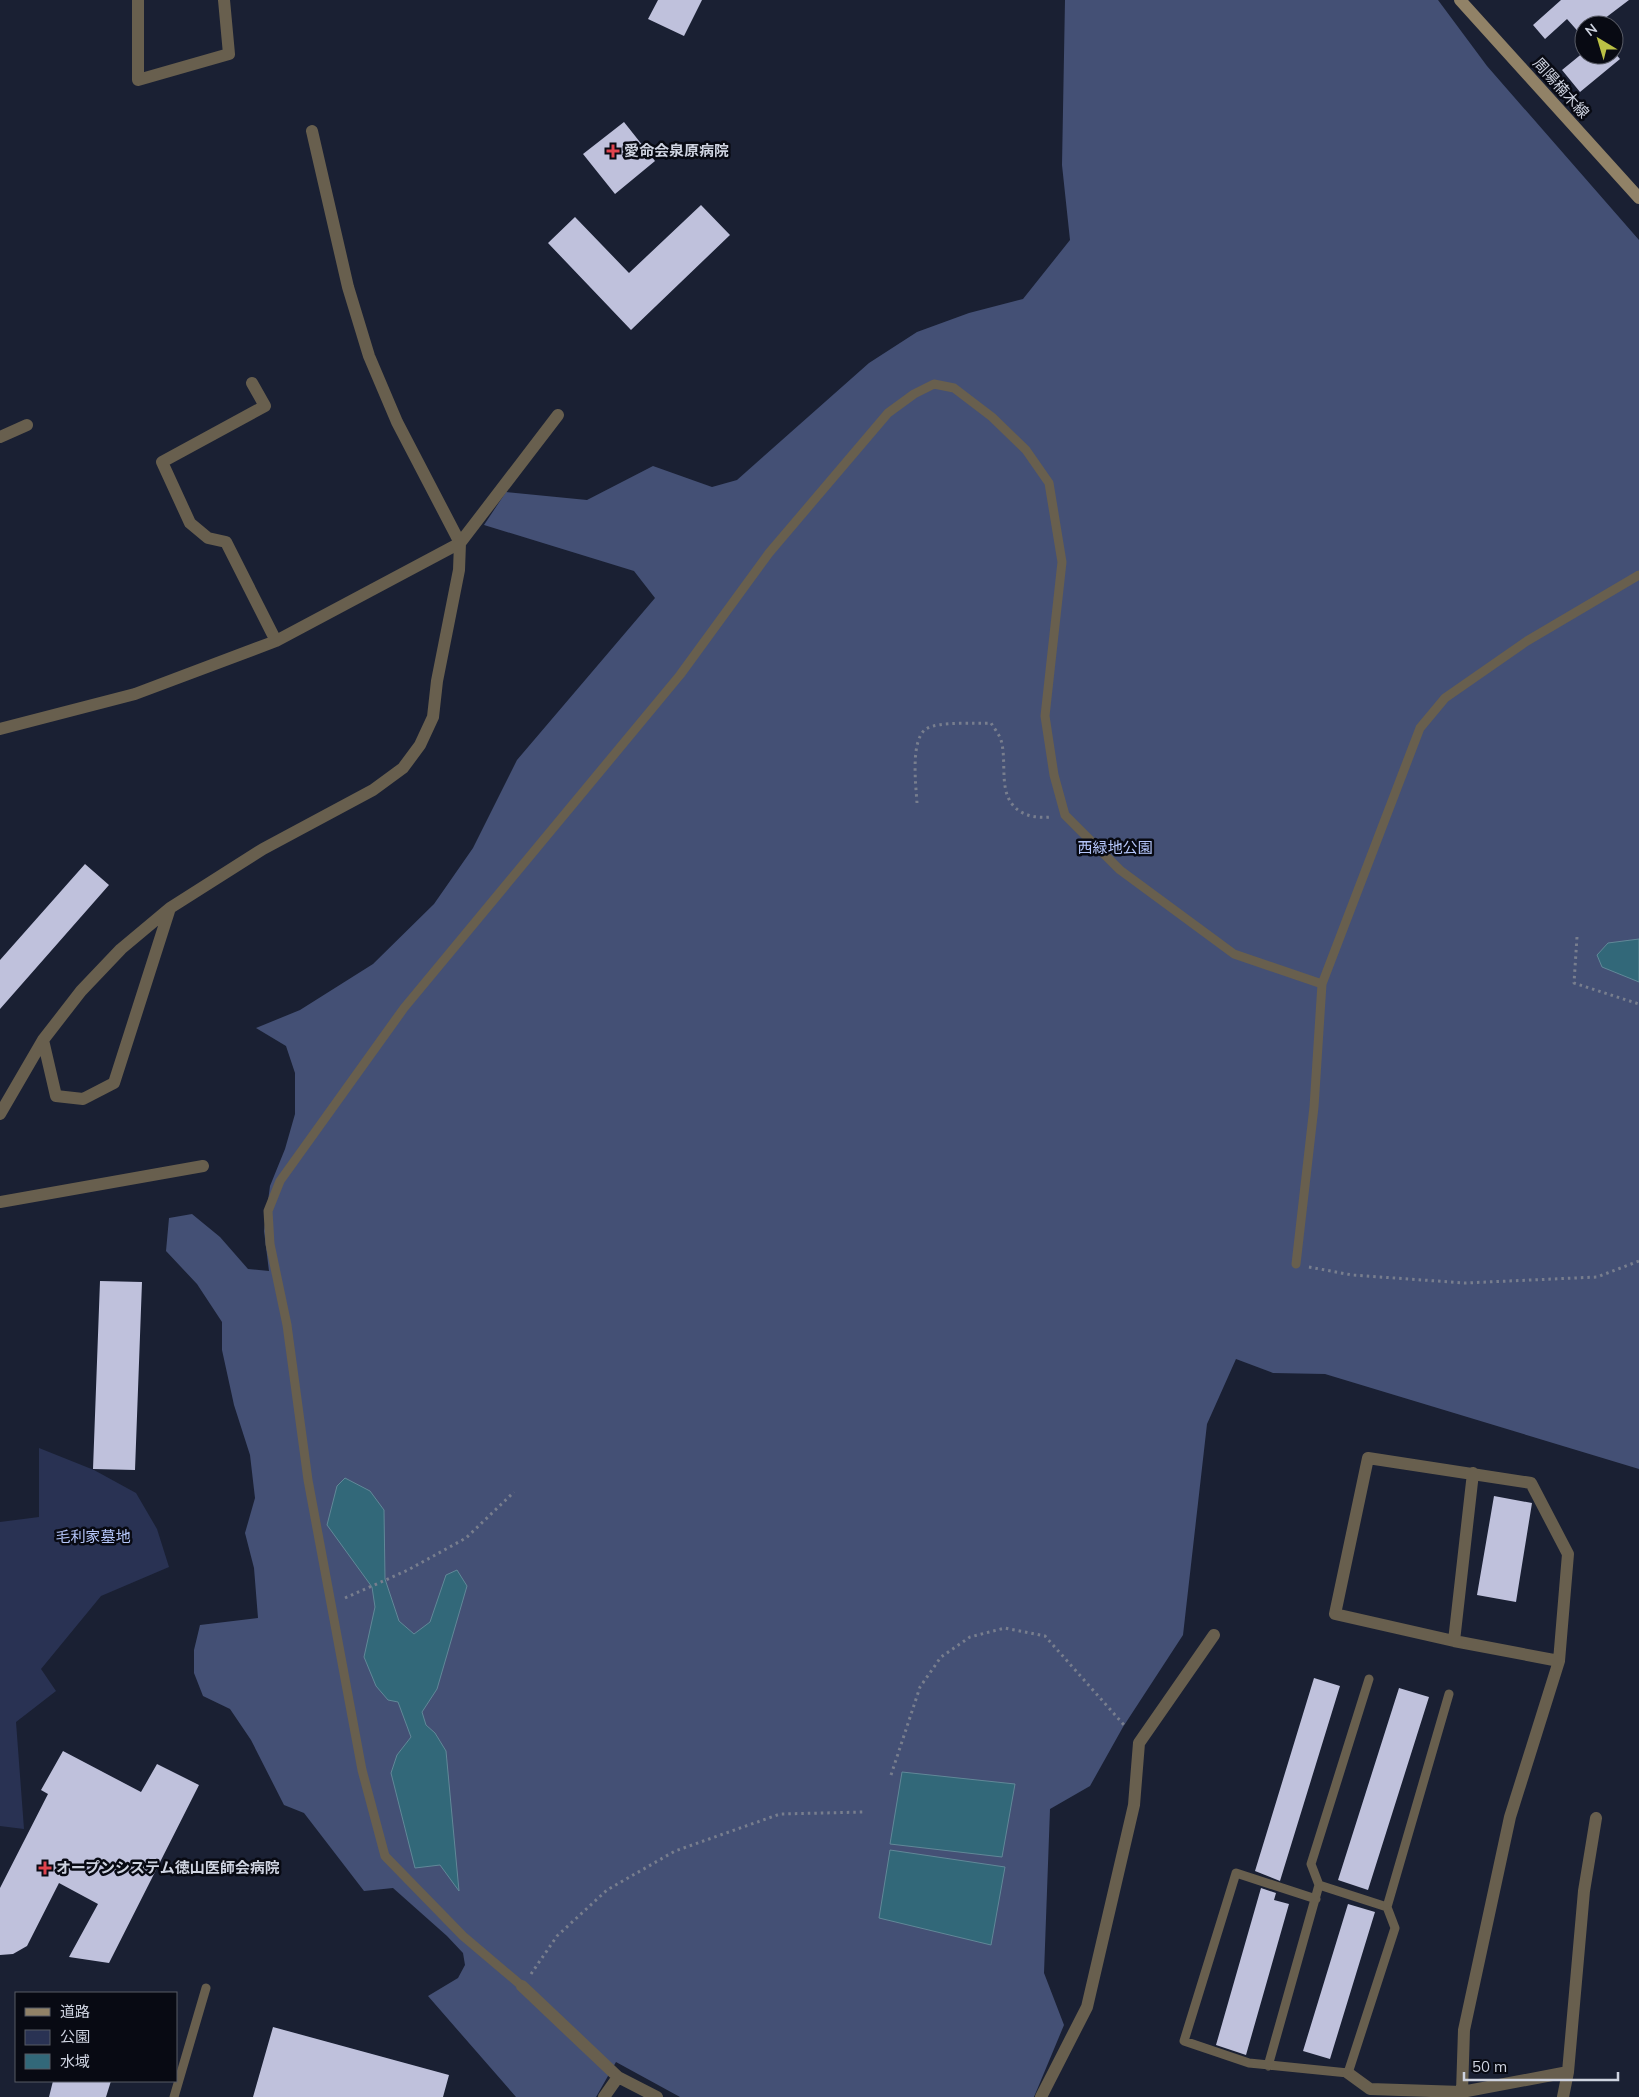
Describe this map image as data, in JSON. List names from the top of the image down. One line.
{"streets":{"street":["周陽楠木線"]},"parks":["西緑地公園","毛利家墓地"],"places":{"health":["愛命会泉原病院","オープンシステム徳山医師会病院"]},"legend":["道路","公園","水域"],"scale_bar":"50 m","north":"top left"}
